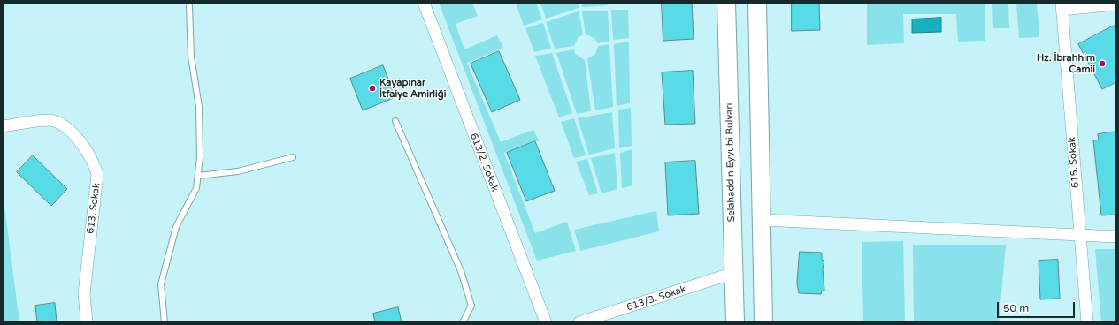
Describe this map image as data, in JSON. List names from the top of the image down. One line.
{"streets":{"main road":["Selahaddin Eyyubi Bulvarı"],"street":["613/2. Sokak","615. Sokak","613. Sokak","613/3. Sokak"]},"crossings":[["Selahaddin Eyyubi Bulvarı","613/3. Sokak"]],"places":["Hz. İbrahhim Camii","Kayapınar İtfaiye Amirliği"],"scale_bar":"50 m"}
